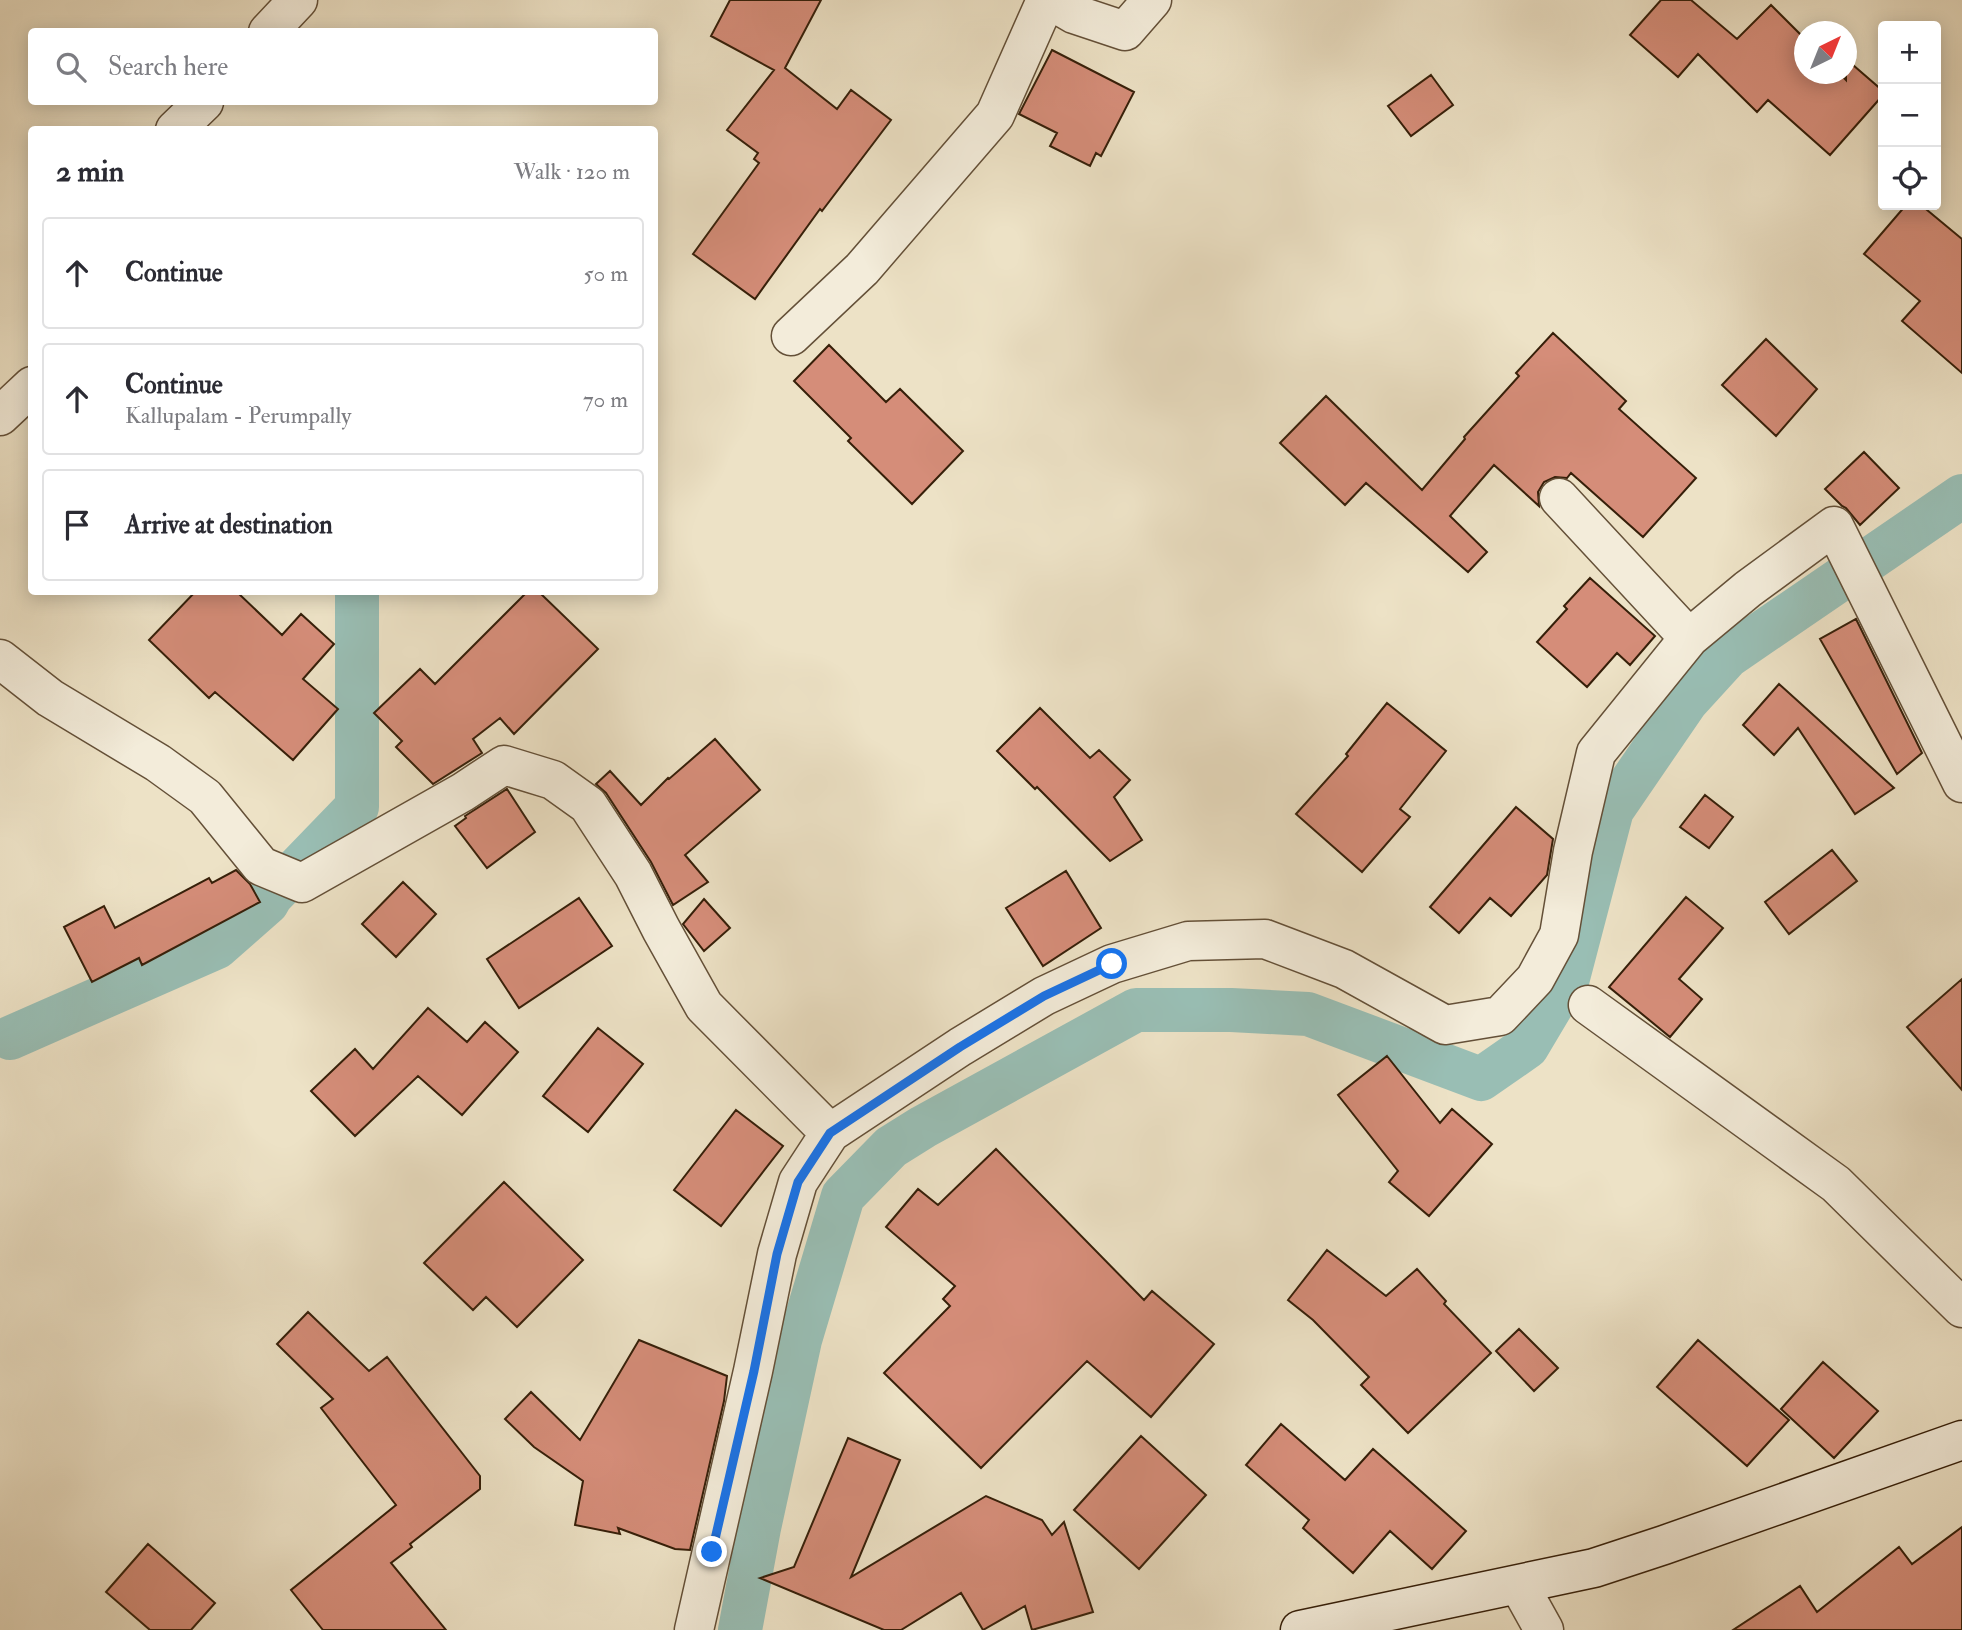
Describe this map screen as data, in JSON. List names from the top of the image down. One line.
{"north":"top right","page":{"map_buttons":["+","−"],"search":"Search here","heading":["2 min","Walk · 120 m"],"list":[["Continue","50 m"],["Continue","Kallupalam - Perumpally","70 m"],"Arrive at destination"]}}
